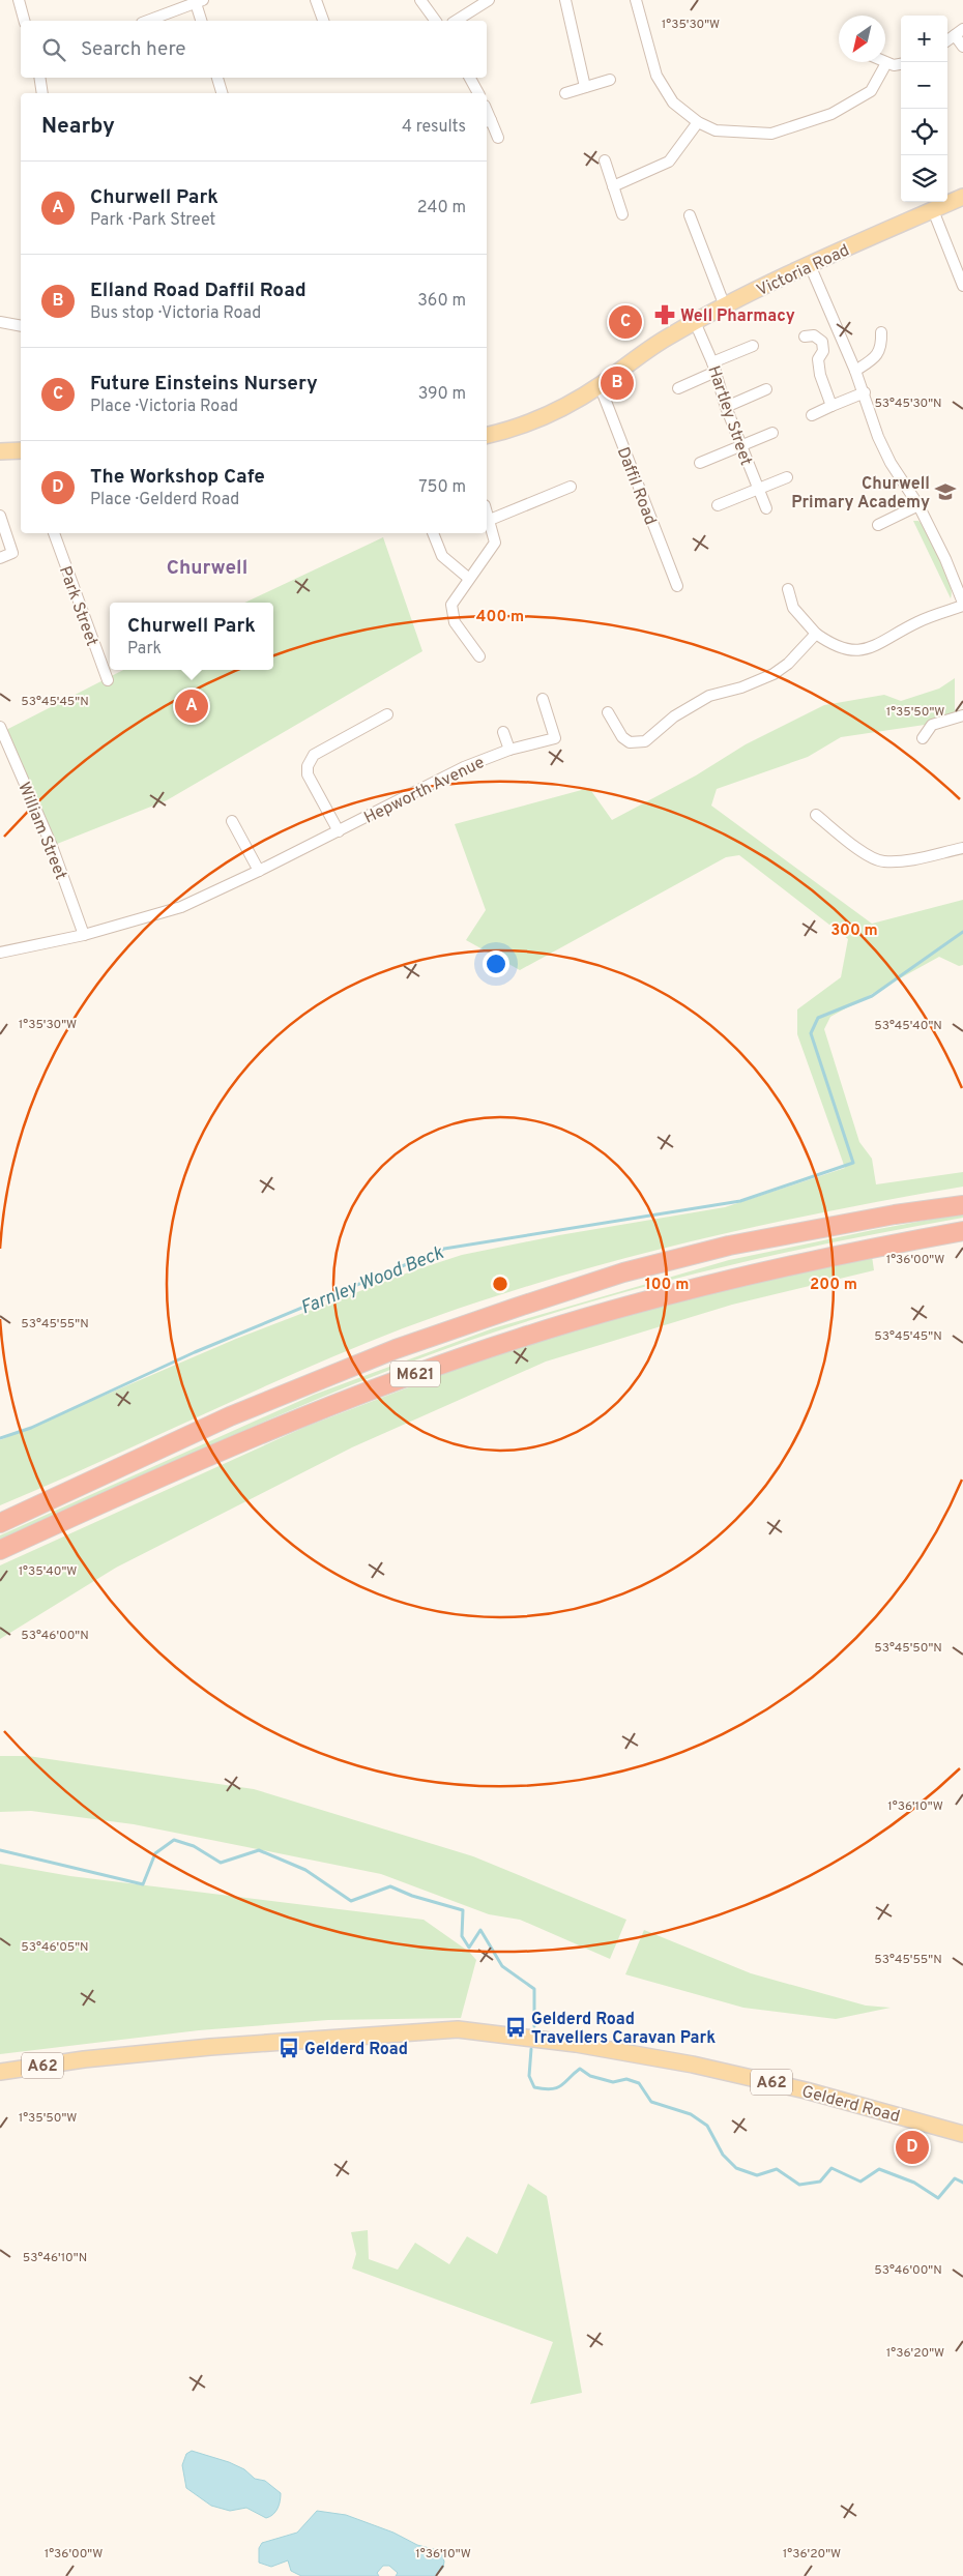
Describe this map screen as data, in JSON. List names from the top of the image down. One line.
{"streets":{"highway":["M621"],"main road":["Victoria Road","A62","Gelderd Road"],"street":["Hartley Street","Daffil Road","Park Street","Hepworth Avenue","William Street"]},"crossings":[["Victoria Road","Hartley Street"],["Victoria Road","Daffil Road"],["Hepworth Avenue","William Street"]],"districts":["Churwell"],"water":["Farnley Wood Beck"],"places":{"pharmacy":["Well Pharmacy"],"school or university":["Churwell Primary Academy"],"bus stop":["Gelderd Road Travellers Caravan Park","Gelderd Road"]},"north":"bottom left","page":{"map_buttons":["+","−"],"search":"Search here","heading":["Nearby","4 results"],"list":[{"mark":"A","name":"Churwell Park","note":"Park · Park Street","value":"240 m"},{"mark":"B","name":"Elland Road Daffil Road","note":"Bus stop · Victoria Road","value":"360 m"},{"mark":"C","name":"Future Einsteins Nursery","note":"Place · Victoria Road","value":"390 m"},{"mark":"D","name":"The Workshop Cafe","note":"Place · Gelderd Road","value":"750 m"}],"pins":["C","B","A","D"],"popup":["Churwell Park","Park"]},"coordinates":["1°35'30\"W","53°45'30\"N","53°45'45\"N","1°35'50\"W","53°45'40\"N","1°36'00\"W","53°45'55\"N","1°35'40\"W","53°46'00\"N","53°45'50\"N","1°36'10\"W","53°46'05\"N","53°46'10\"N","1°36'20\"W"],"rings":["400 m","300 m","100 m","200 m"]}
